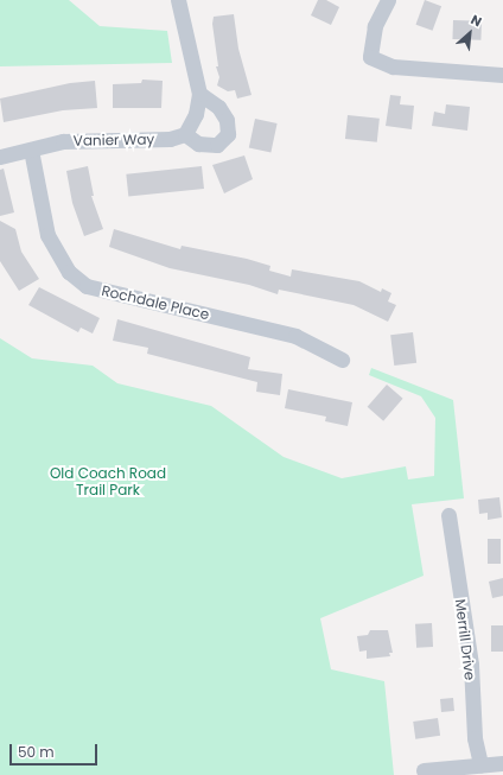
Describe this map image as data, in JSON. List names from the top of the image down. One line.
{"streets":{"street":["Vanier Way","Rochdale Place","Merrill Drive"]},"crossings":[["Vanier Way","Rochdale Place"]],"parks":["Old Coach Road Trail Park"],"scale_bar":"50 m","north":"top right"}
